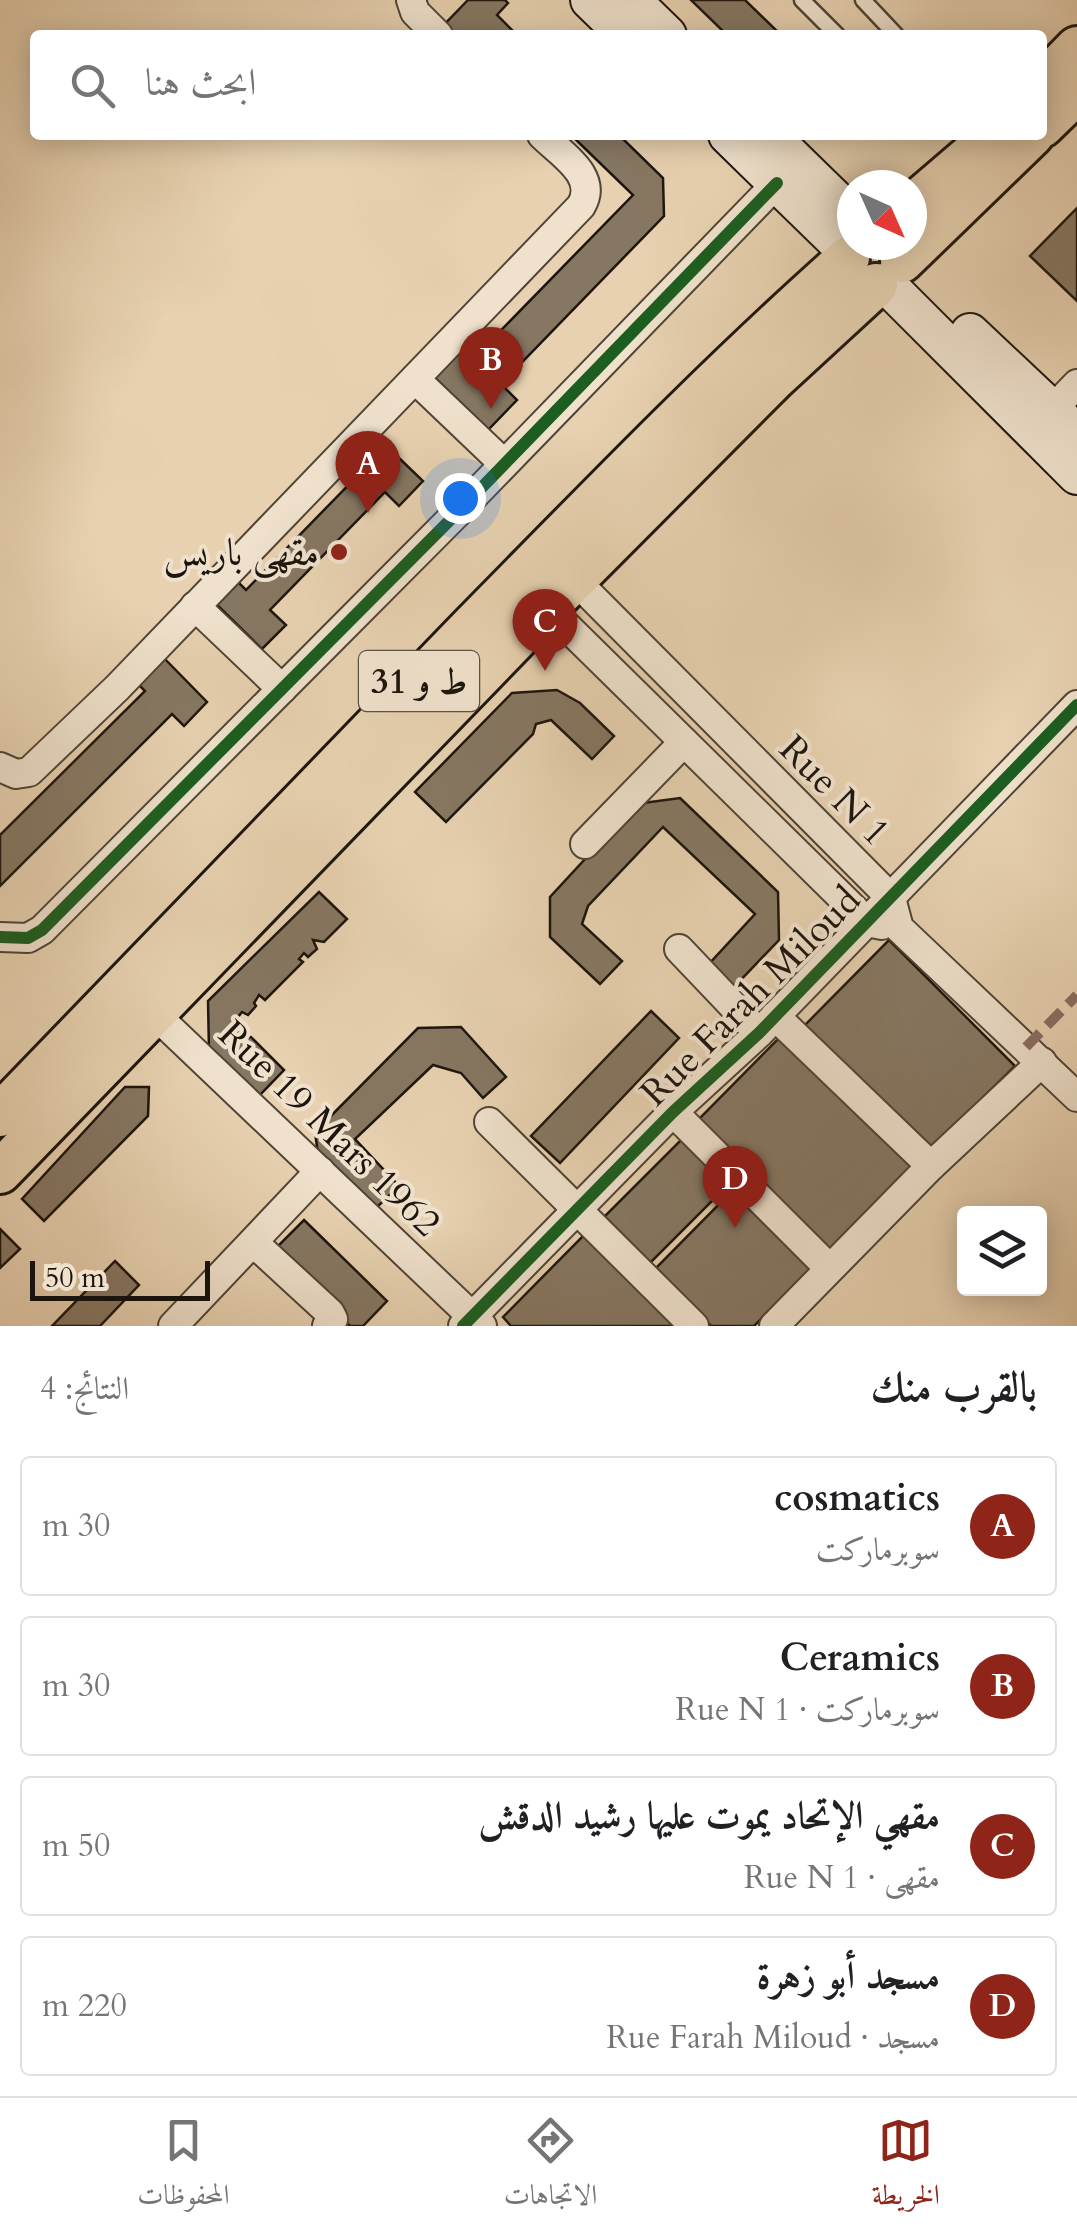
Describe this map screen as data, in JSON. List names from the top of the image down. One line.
{"streets":{"main road":["ط و 31"],"street":["Rue N 1","Rue Farah Miloud","Rue 19 Mars 1962"]},"crossings":[["ط و 31","Rue 19 Mars 1962"],["Rue N 1","Rue Farah Miloud"],["Rue Farah Miloud","Rue 19 Mars 1962"]],"places":["مقهى باريس"],"scale_bar":"50 m","north":"bottom right","page":{"search":"ابحث هنا","pins":["B","A","C","D"],"scale":"50 m","heading":["بالقرب منك","النتائج: 4"],"list":[{"mark":"A","name":"cosmatics","note":"سوبرماركت","value":"30 m"},{"mark":"B","name":"Ceramics","note":"سوبرماركت · Rue N 1","value":"30 m"},{"mark":"C","name":"مقهي الإتحاد يموت عليها رشيد الدقش","note":"مقهى · Rue N 1","value":"50 m"},{"mark":"D","name":"مسجد أبو زهرة","note":"مسجد · Rue Farah Miloud","value":"220 m"}],"nav":["الخريطة","الاتجاهات","المحفوظات"]}}
